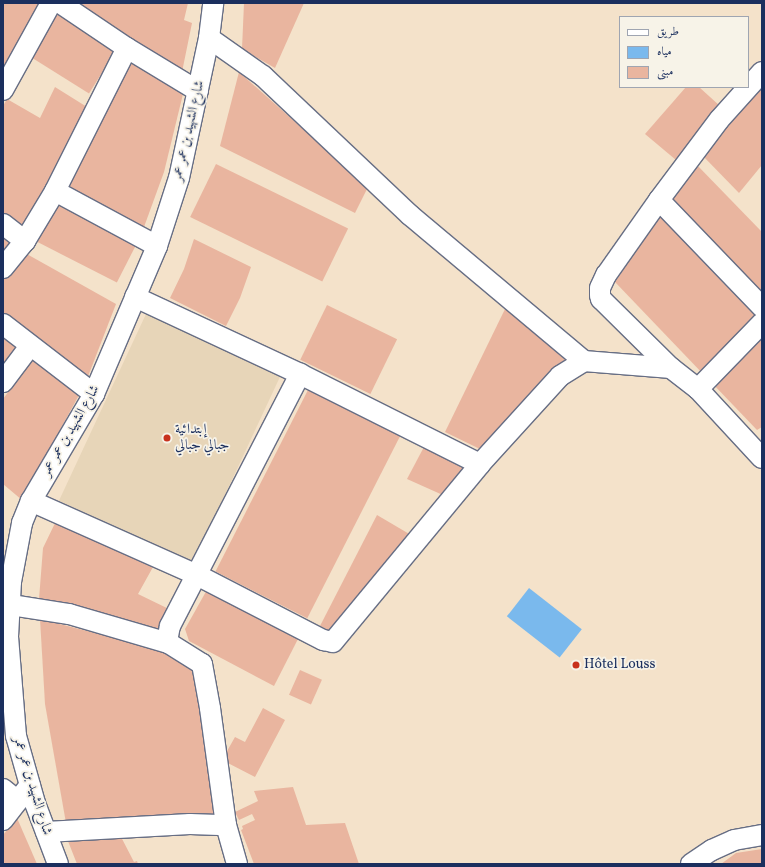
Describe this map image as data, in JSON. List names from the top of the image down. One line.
{"streets":{"street":["شارع الشهيد بن عمر عمر"]},"places":["إبتدائية جبالي جبالي","Hôtel Louss"],"legend":["طريق","مياه","مبنى"]}
